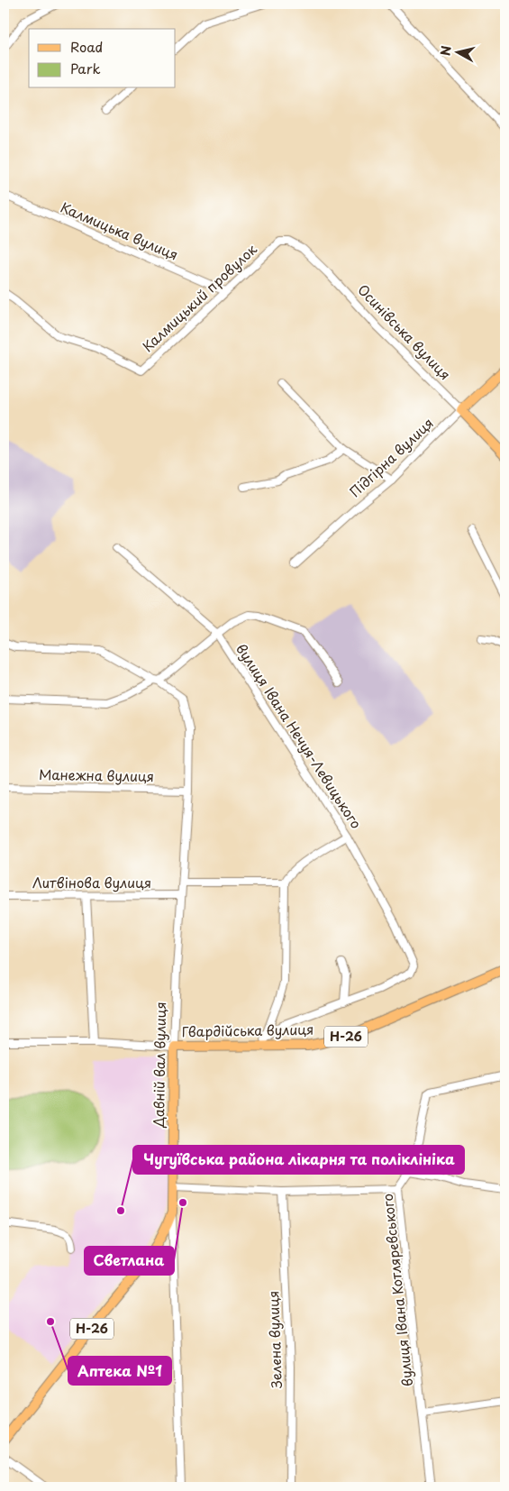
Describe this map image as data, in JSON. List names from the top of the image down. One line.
{"streets":{"main road":["Осинівська вулиця","Підгірна вулиця","Гвардійська вулиця","Н-26","Давній вал вулиця"],"street":["Калмицька вулиця","Калмицький провулок","вулиця Івана Нечуя-Левицького","Манежна вулиця","Литвінова вулиця","вулиця Івана Котляревського","Зелена вулиця"]},"crossings":[["Калмицька вулиця","Калмицький провулок"],["Калмицький провулок","Осинівська вулиця"],["Осинівська вулиця","Підгірна вулиця"],["Манежна вулиця","Давній вал вулиця"],["Литвінова вулиця","Давній вал вулиця"],["Гвардійська вулиця","Давній вал вулиця"],["Н-26","Давній вал вулиця"]],"places":["Светлана","Чугуївська района лікарня та поліклініка","Аптека №1"],"legend":["Road","Park"],"north":"left"}
